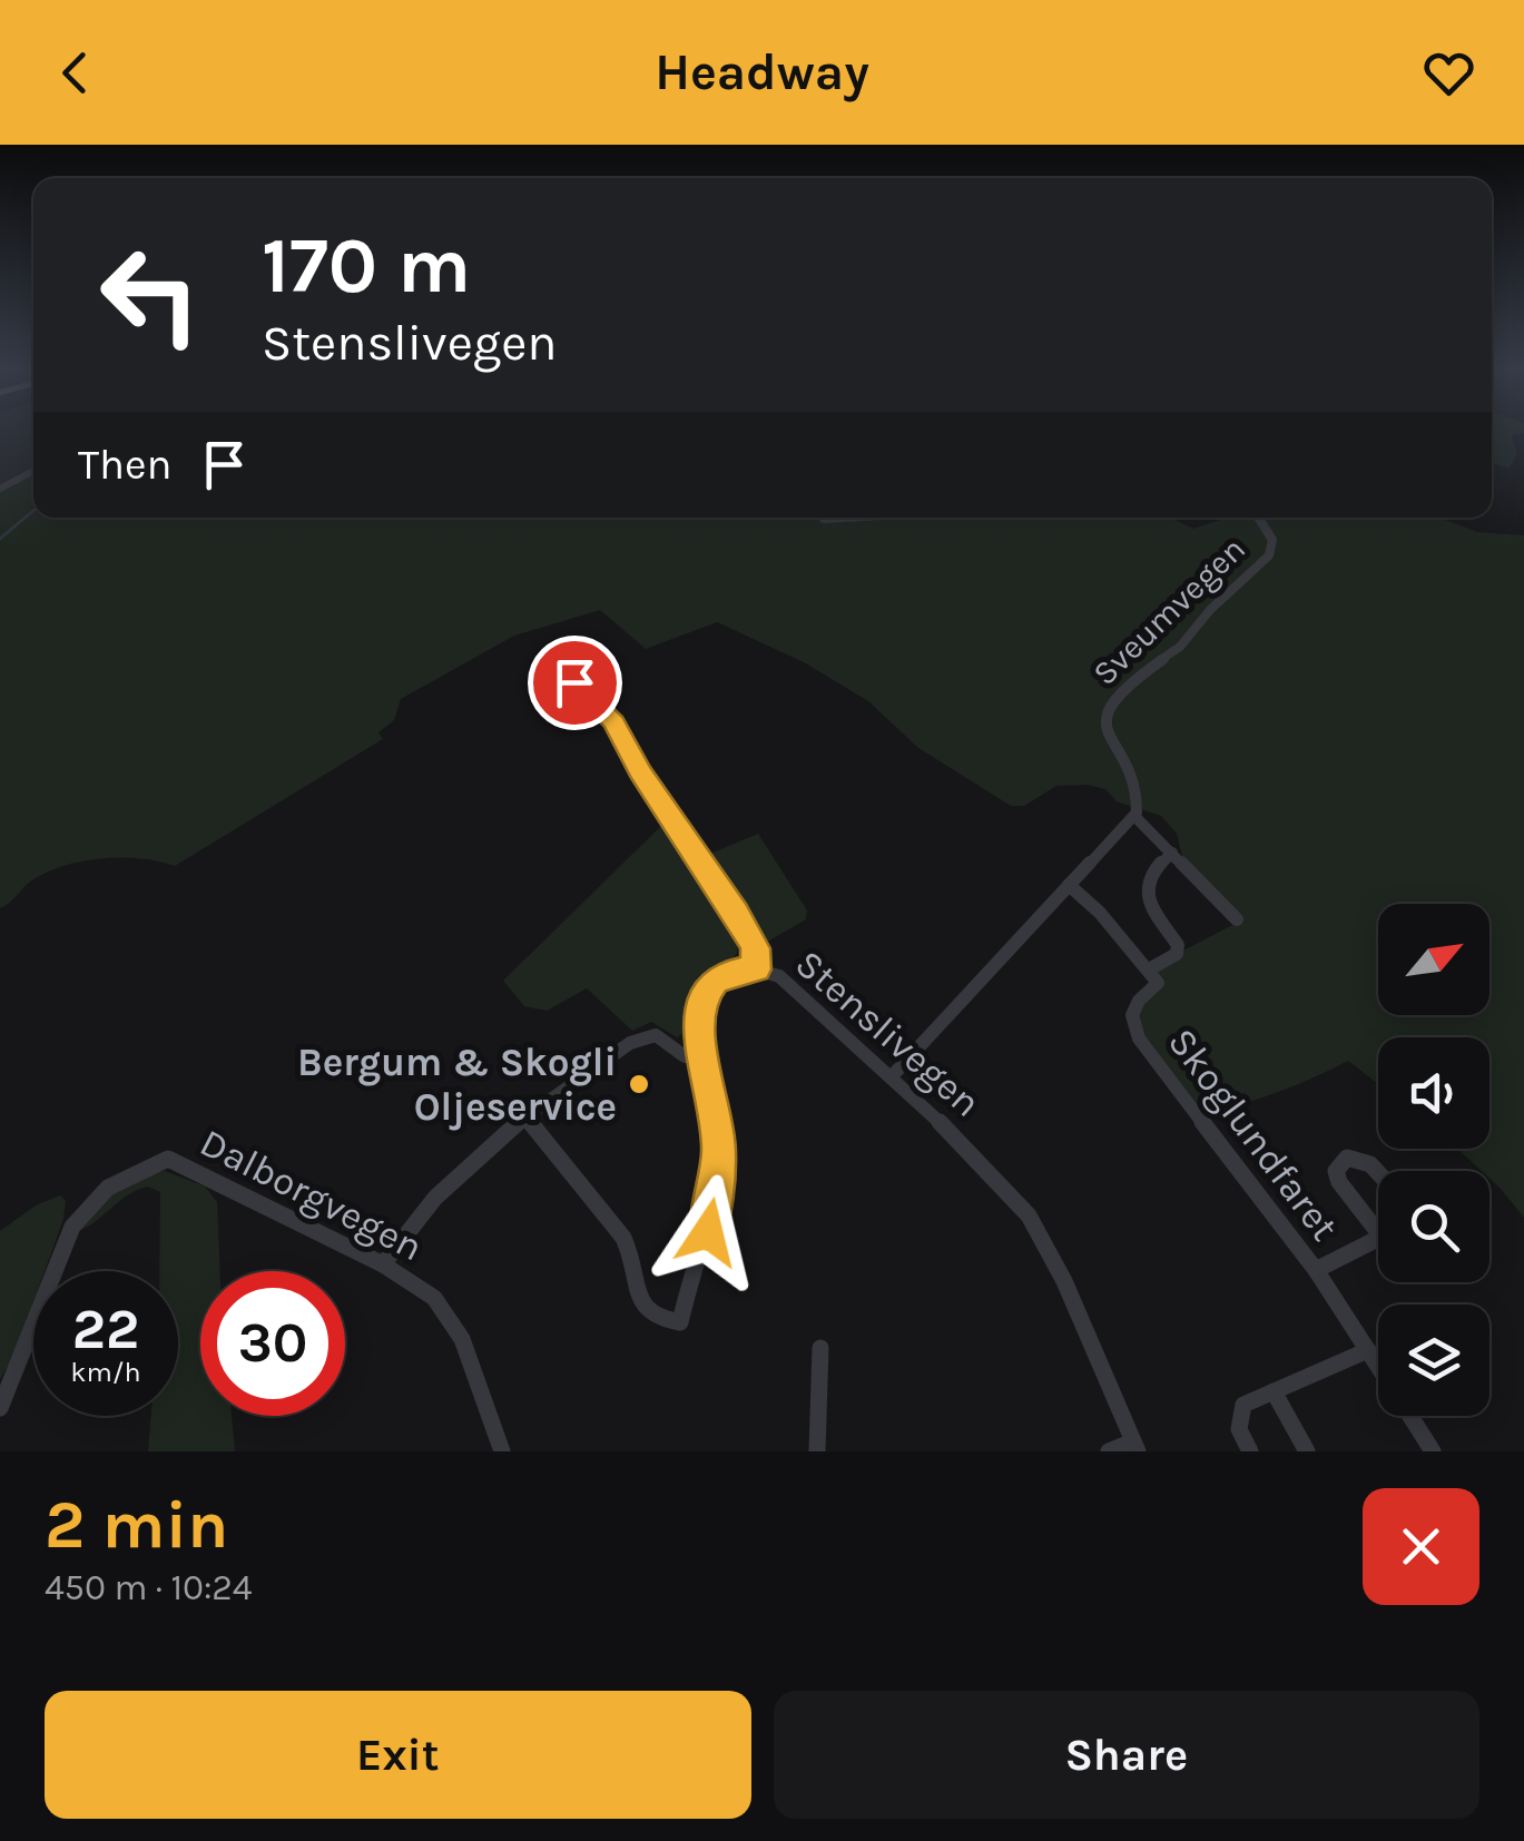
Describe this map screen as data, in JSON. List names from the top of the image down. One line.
{"streets":{"street":["Sveumvegen","Stenslivegen","Skoglundfaret","Dalborgvegen"]},"places":["Bergum & Skogli Oljeservice"],"north":"top right","page":{"header":"Headway","turn":["170 m","Stenslivegen"],"then":"Then","speed":"22 km/h","limit":"30","heading":["2 min","450 m · 10:24"],"buttons":["Exit","Share"]}}
